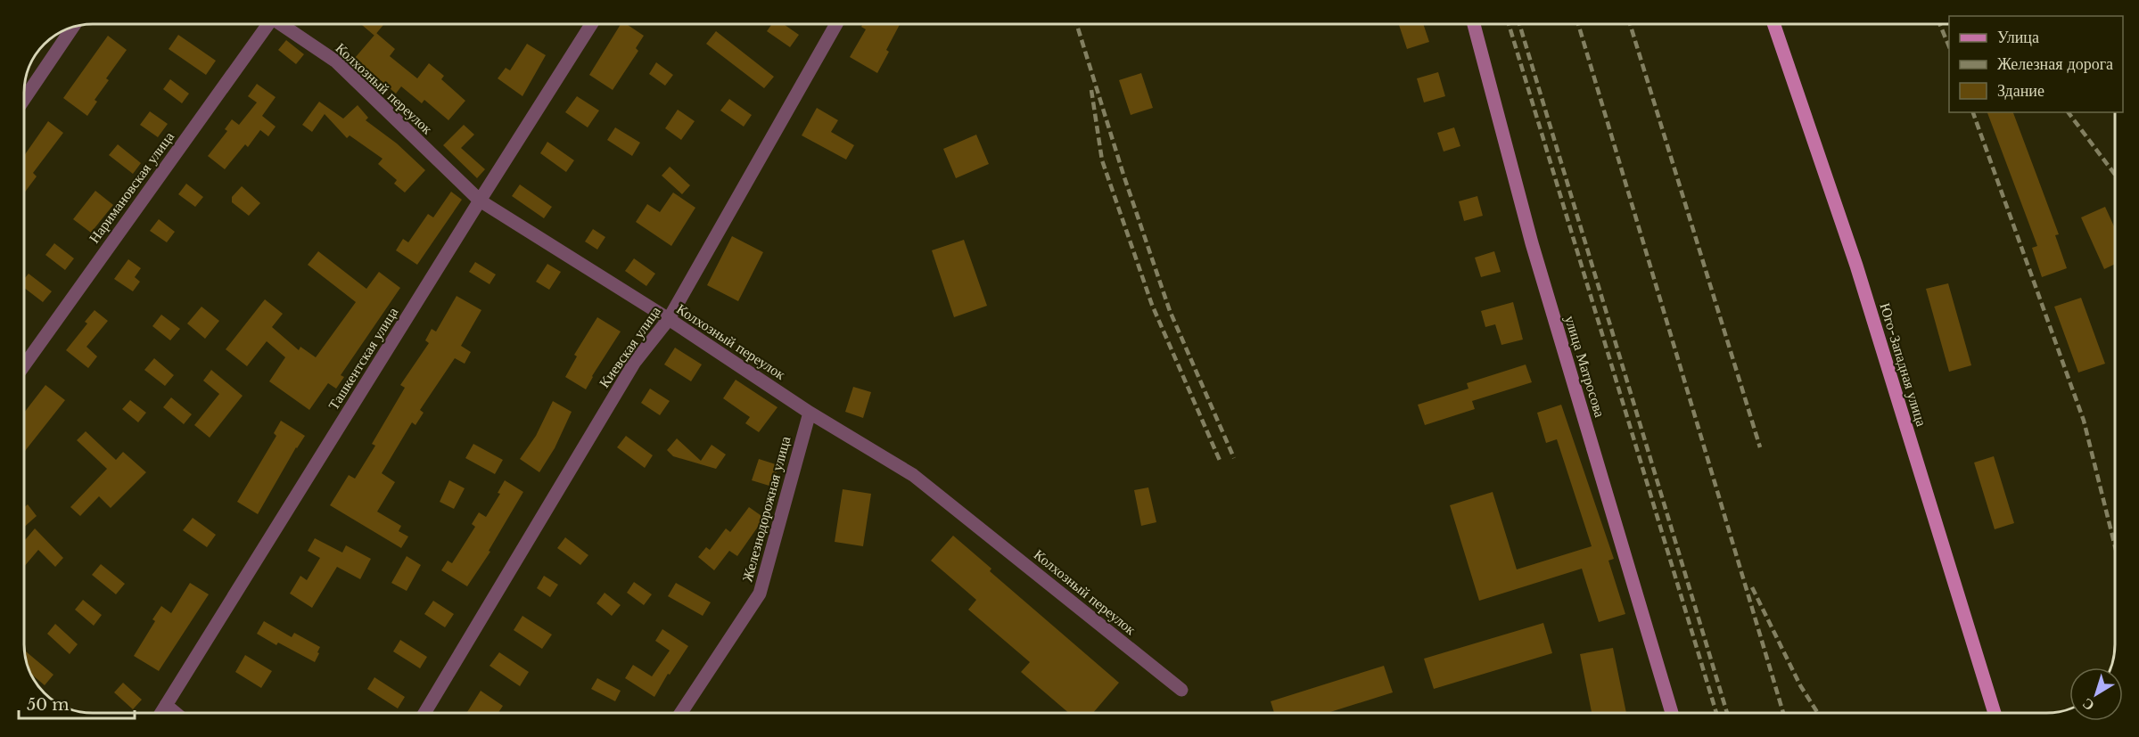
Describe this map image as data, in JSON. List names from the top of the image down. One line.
{"streets":{"main road":["Юго-Западная улица"],"street":["Колхозный переулок","Наримановская улица","Киевская улица","Ташкентская улица","улица Матросова","Железнодорожная улица"]},"crossings":[["Колхозный переулок","Киевская улица"],["Колхозный переулок","Ташкентская улица"],["Колхозный переулок","Железнодорожная улица"]],"legend":["Улица","Железная дорога","Здание"],"scale_bar":"50 m","north":"bottom left"}
